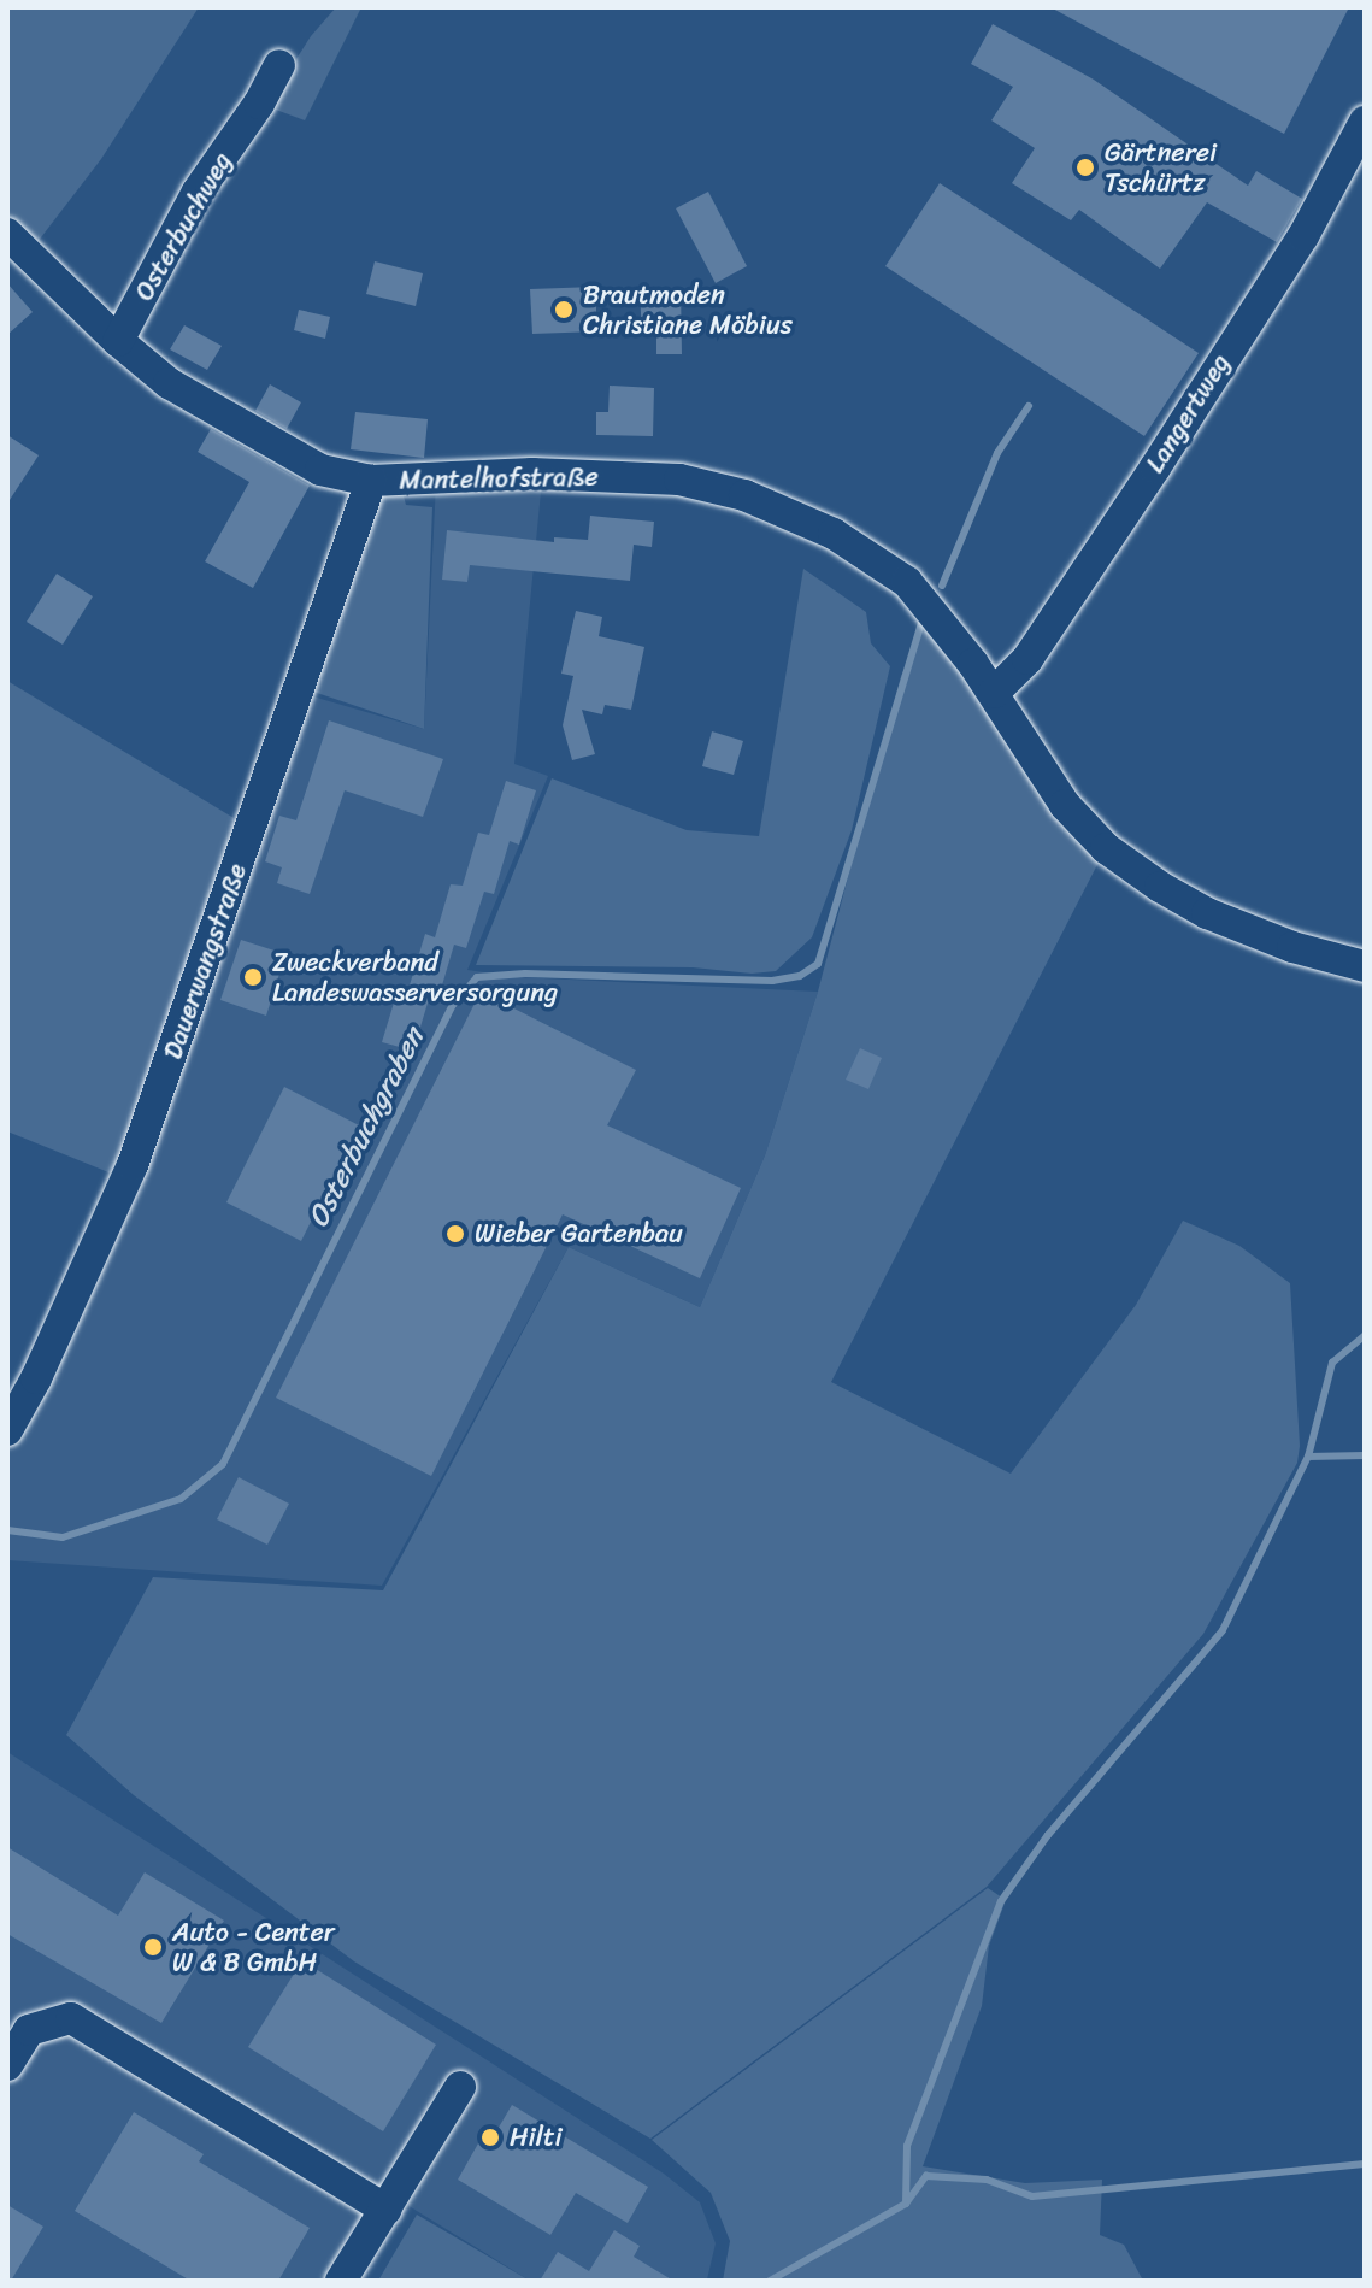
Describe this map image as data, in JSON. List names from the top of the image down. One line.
{"streets":{"street":["Osterbuchweg","Langertweg","Mantelhofstraße","Dauerwangstraße"]},"crossings":[["Osterbuchweg","Mantelhofstraße"],["Langertweg","Mantelhofstraße"],["Mantelhofstraße","Dauerwangstraße"]],"water":["Osterbuchgraben"],"places":["Gärtnerei Tschürtz","Brautmoden Christiane Möbius","Zweckverband Landeswasserversorgung","Wieber Gartenbau","Auto - Center W & B GmbH","Hilti"]}
